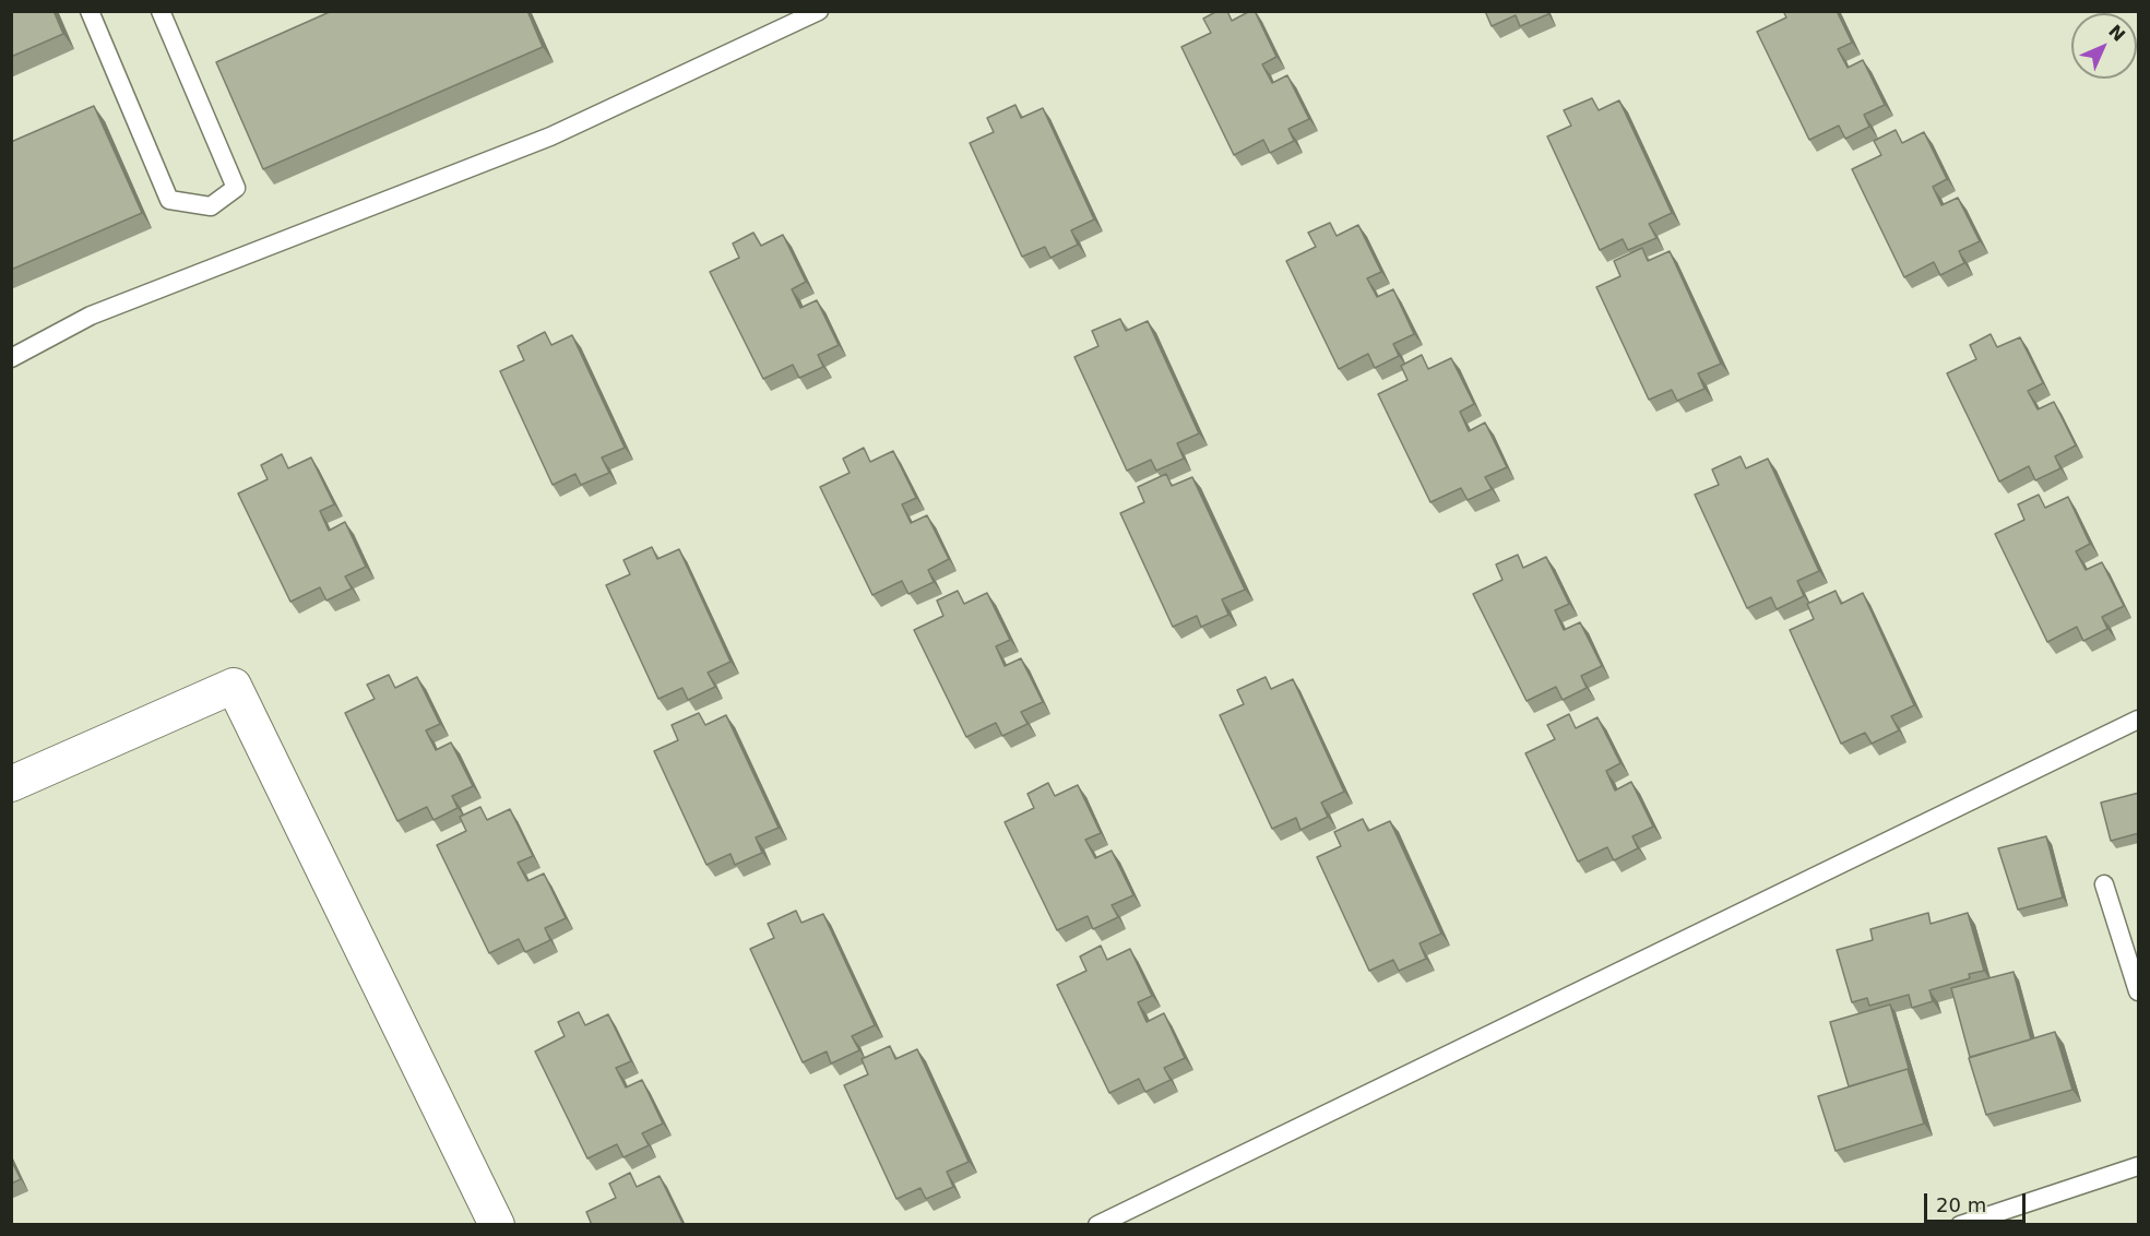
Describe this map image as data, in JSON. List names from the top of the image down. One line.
{"scale_bar":"20 m","north":"top right"}
